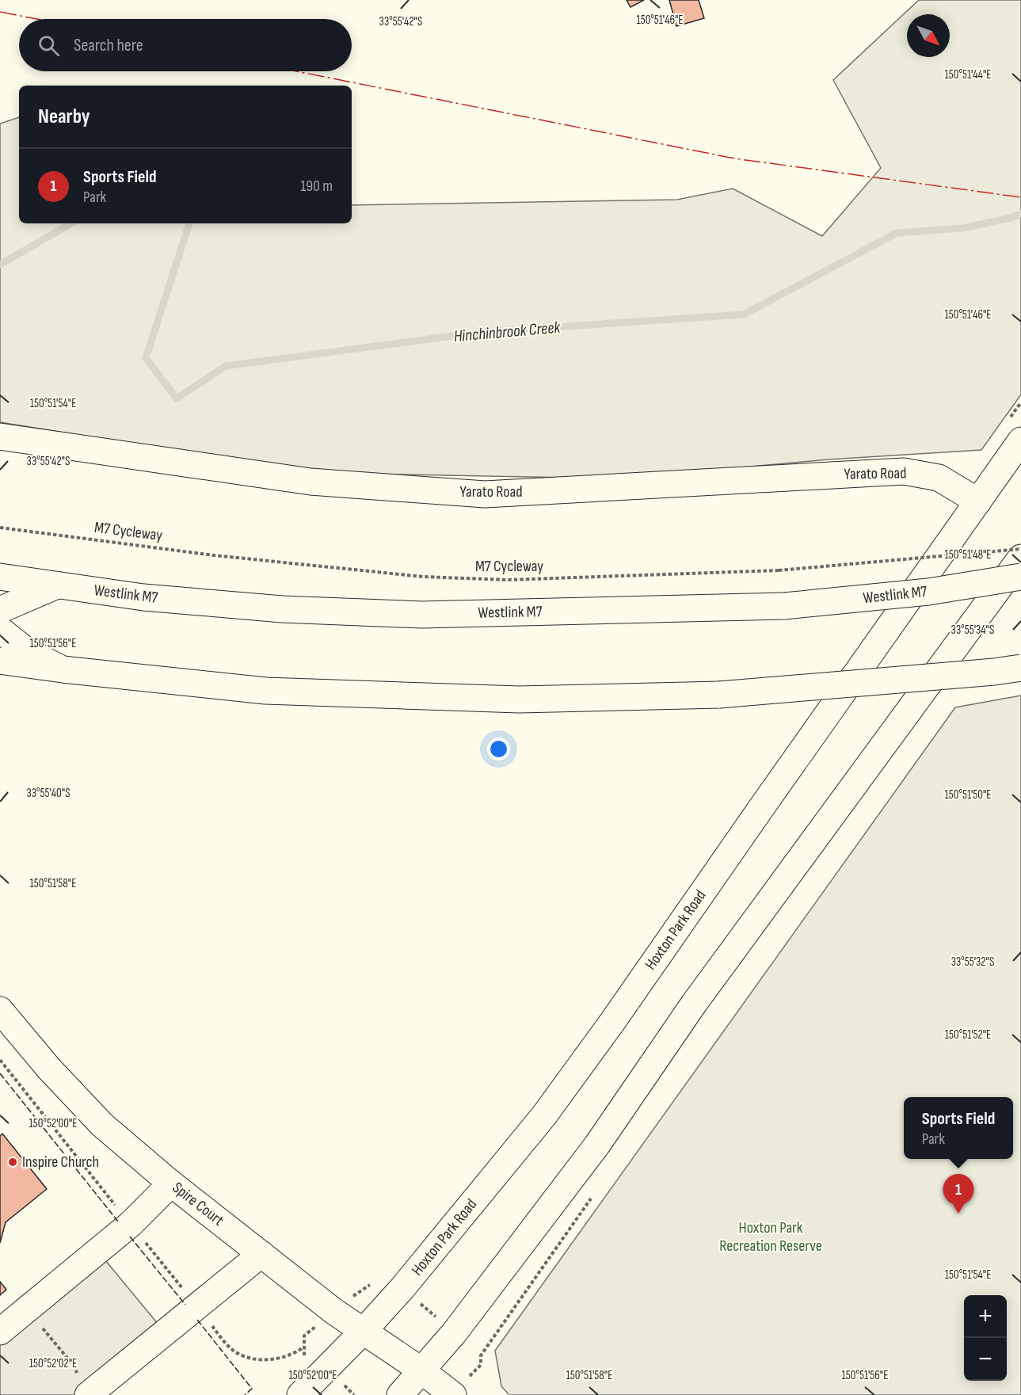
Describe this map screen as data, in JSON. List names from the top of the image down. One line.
{"streets":{"main road":["Yarato Road","Westlink M7","Hoxton Park Road","Spire Court"],"path":["M7 Cycleway"]},"crossings":[["Yarato Road","Hoxton Park Road"],["Hoxton Park Road","Spire Court"]],"water":["Hinchinbrook Creek"],"parks":["Hoxton Park Recreation Reserve"],"places":["Inspire Church"],"north":"bottom right","page":{"search":"Search here","heading":"Nearby","list":[{"mark":"1","name":"Sports Field","note":"Park","value":"190 m"}],"popup":["Sports Field","Park"],"pins":"1","map_buttons":["+","−"]},"coordinates":["150°51'46\"E","33°55'42\"S","150°51'44\"E","150°51'54\"E","150°51'48\"E","33°55'34\"S","150°51'56\"E","33°55'40\"S","150°51'50\"E","150°51'58\"E","33°55'32\"S","150°51'52\"E","150°52'00\"E","150°52'02\"E"]}
